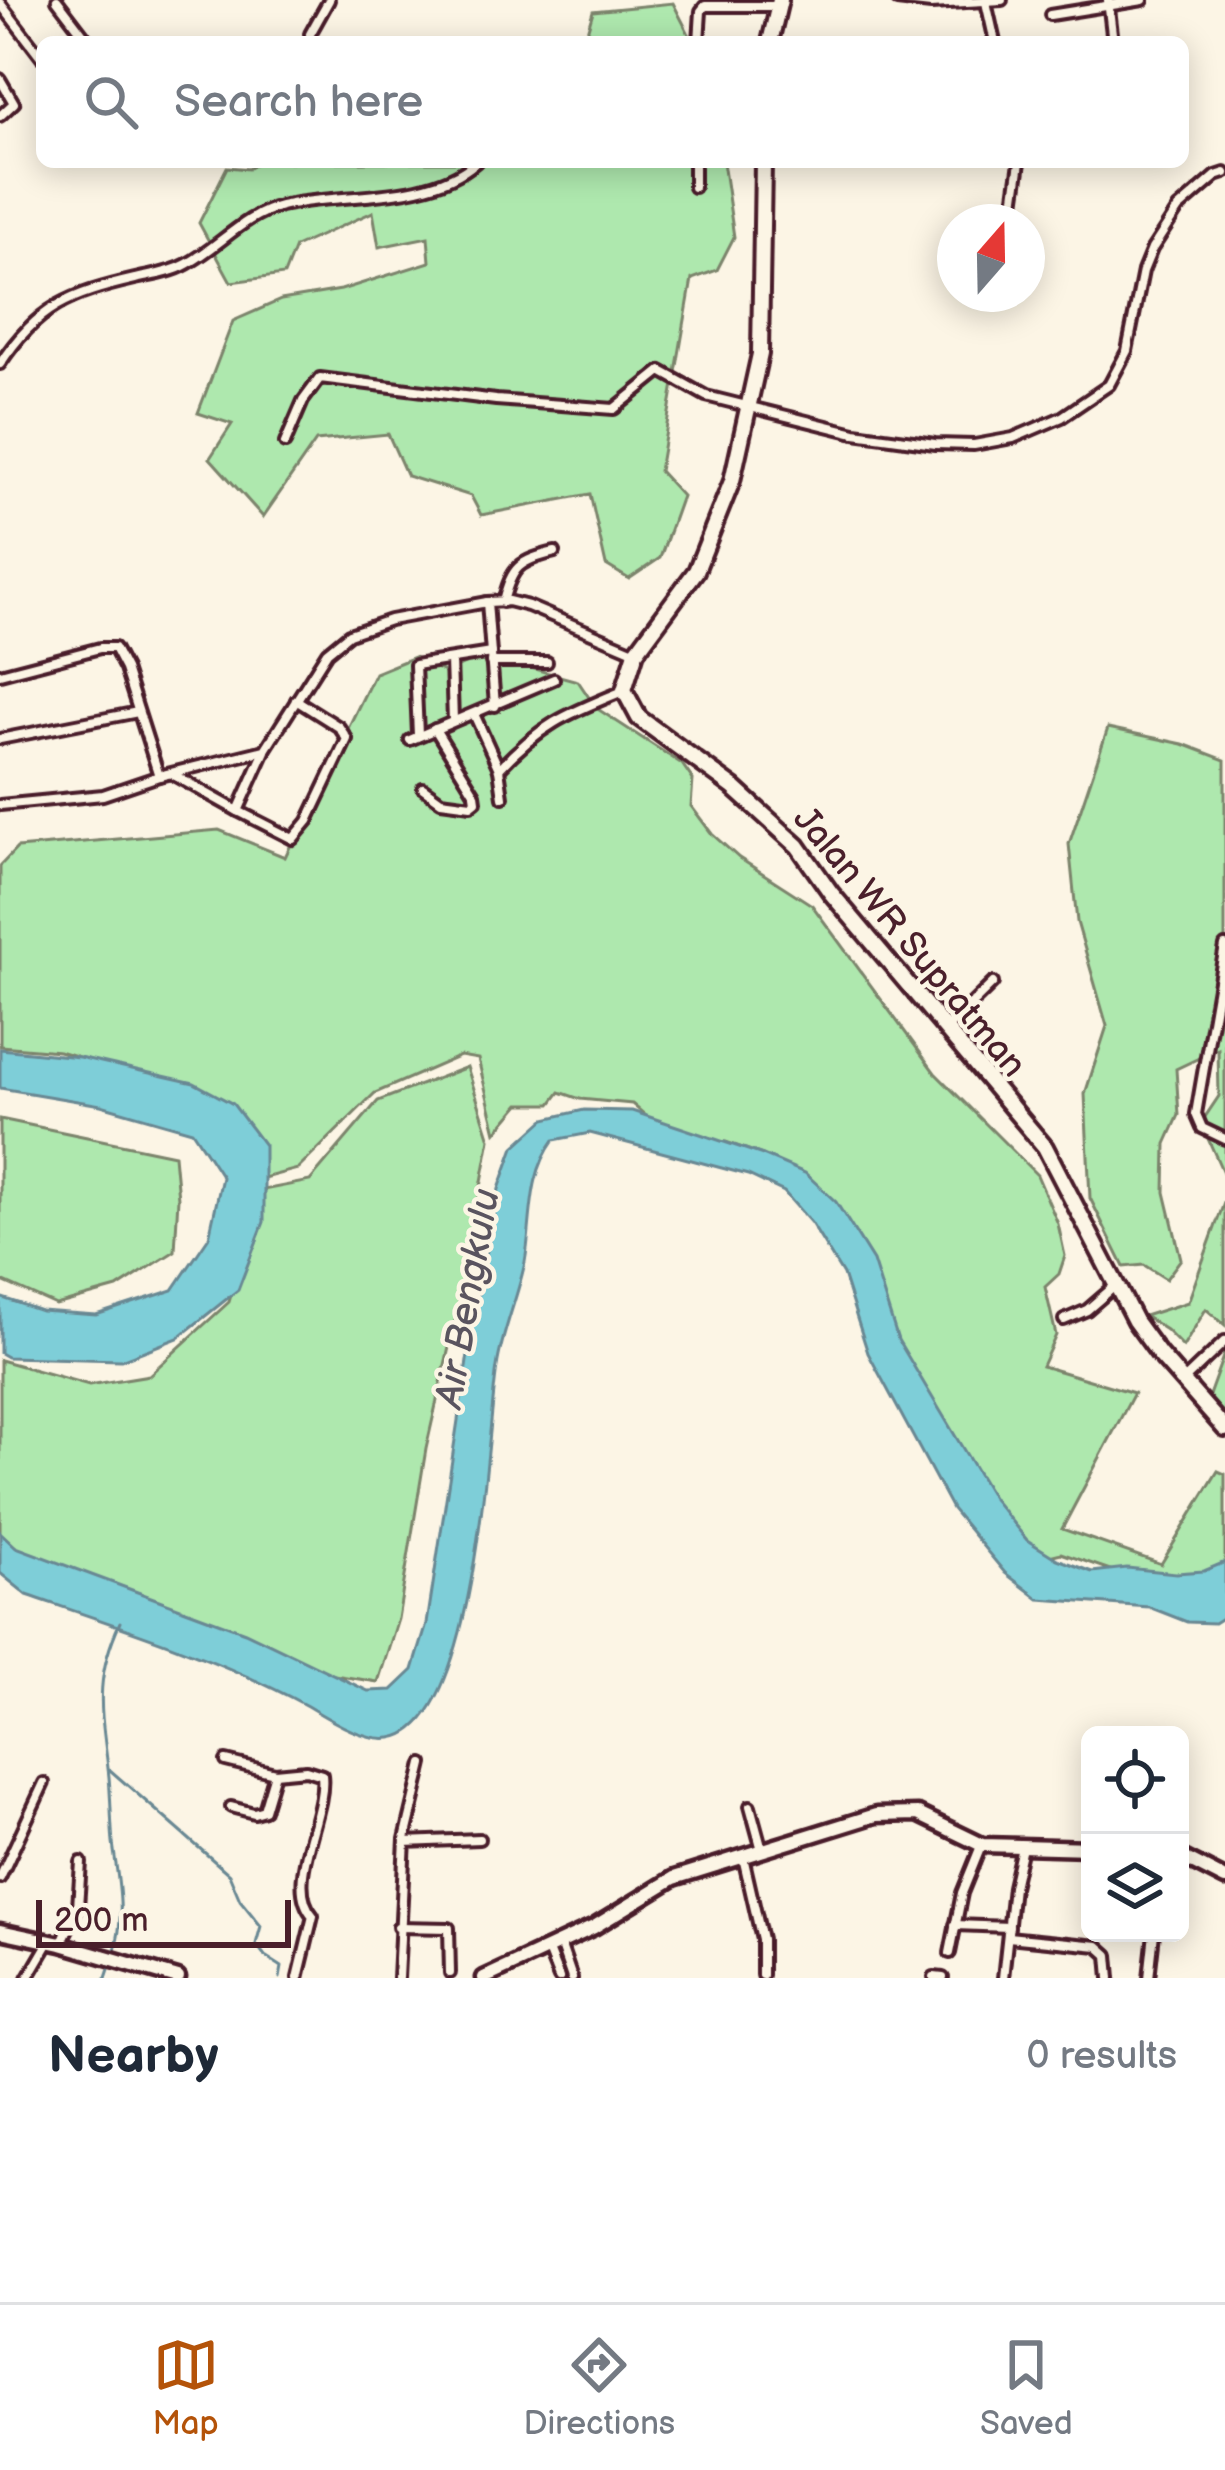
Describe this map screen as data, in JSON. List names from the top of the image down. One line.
{"streets":{"highway":["Jalan WR Supratman"]},"water":["Air Bengkulu"],"scale_bar":"200 m","north":"top","page":{"search":"Search here","scale":"200 m","heading":["Nearby","0 results"],"nav":["Map","Directions","Saved"]}}
